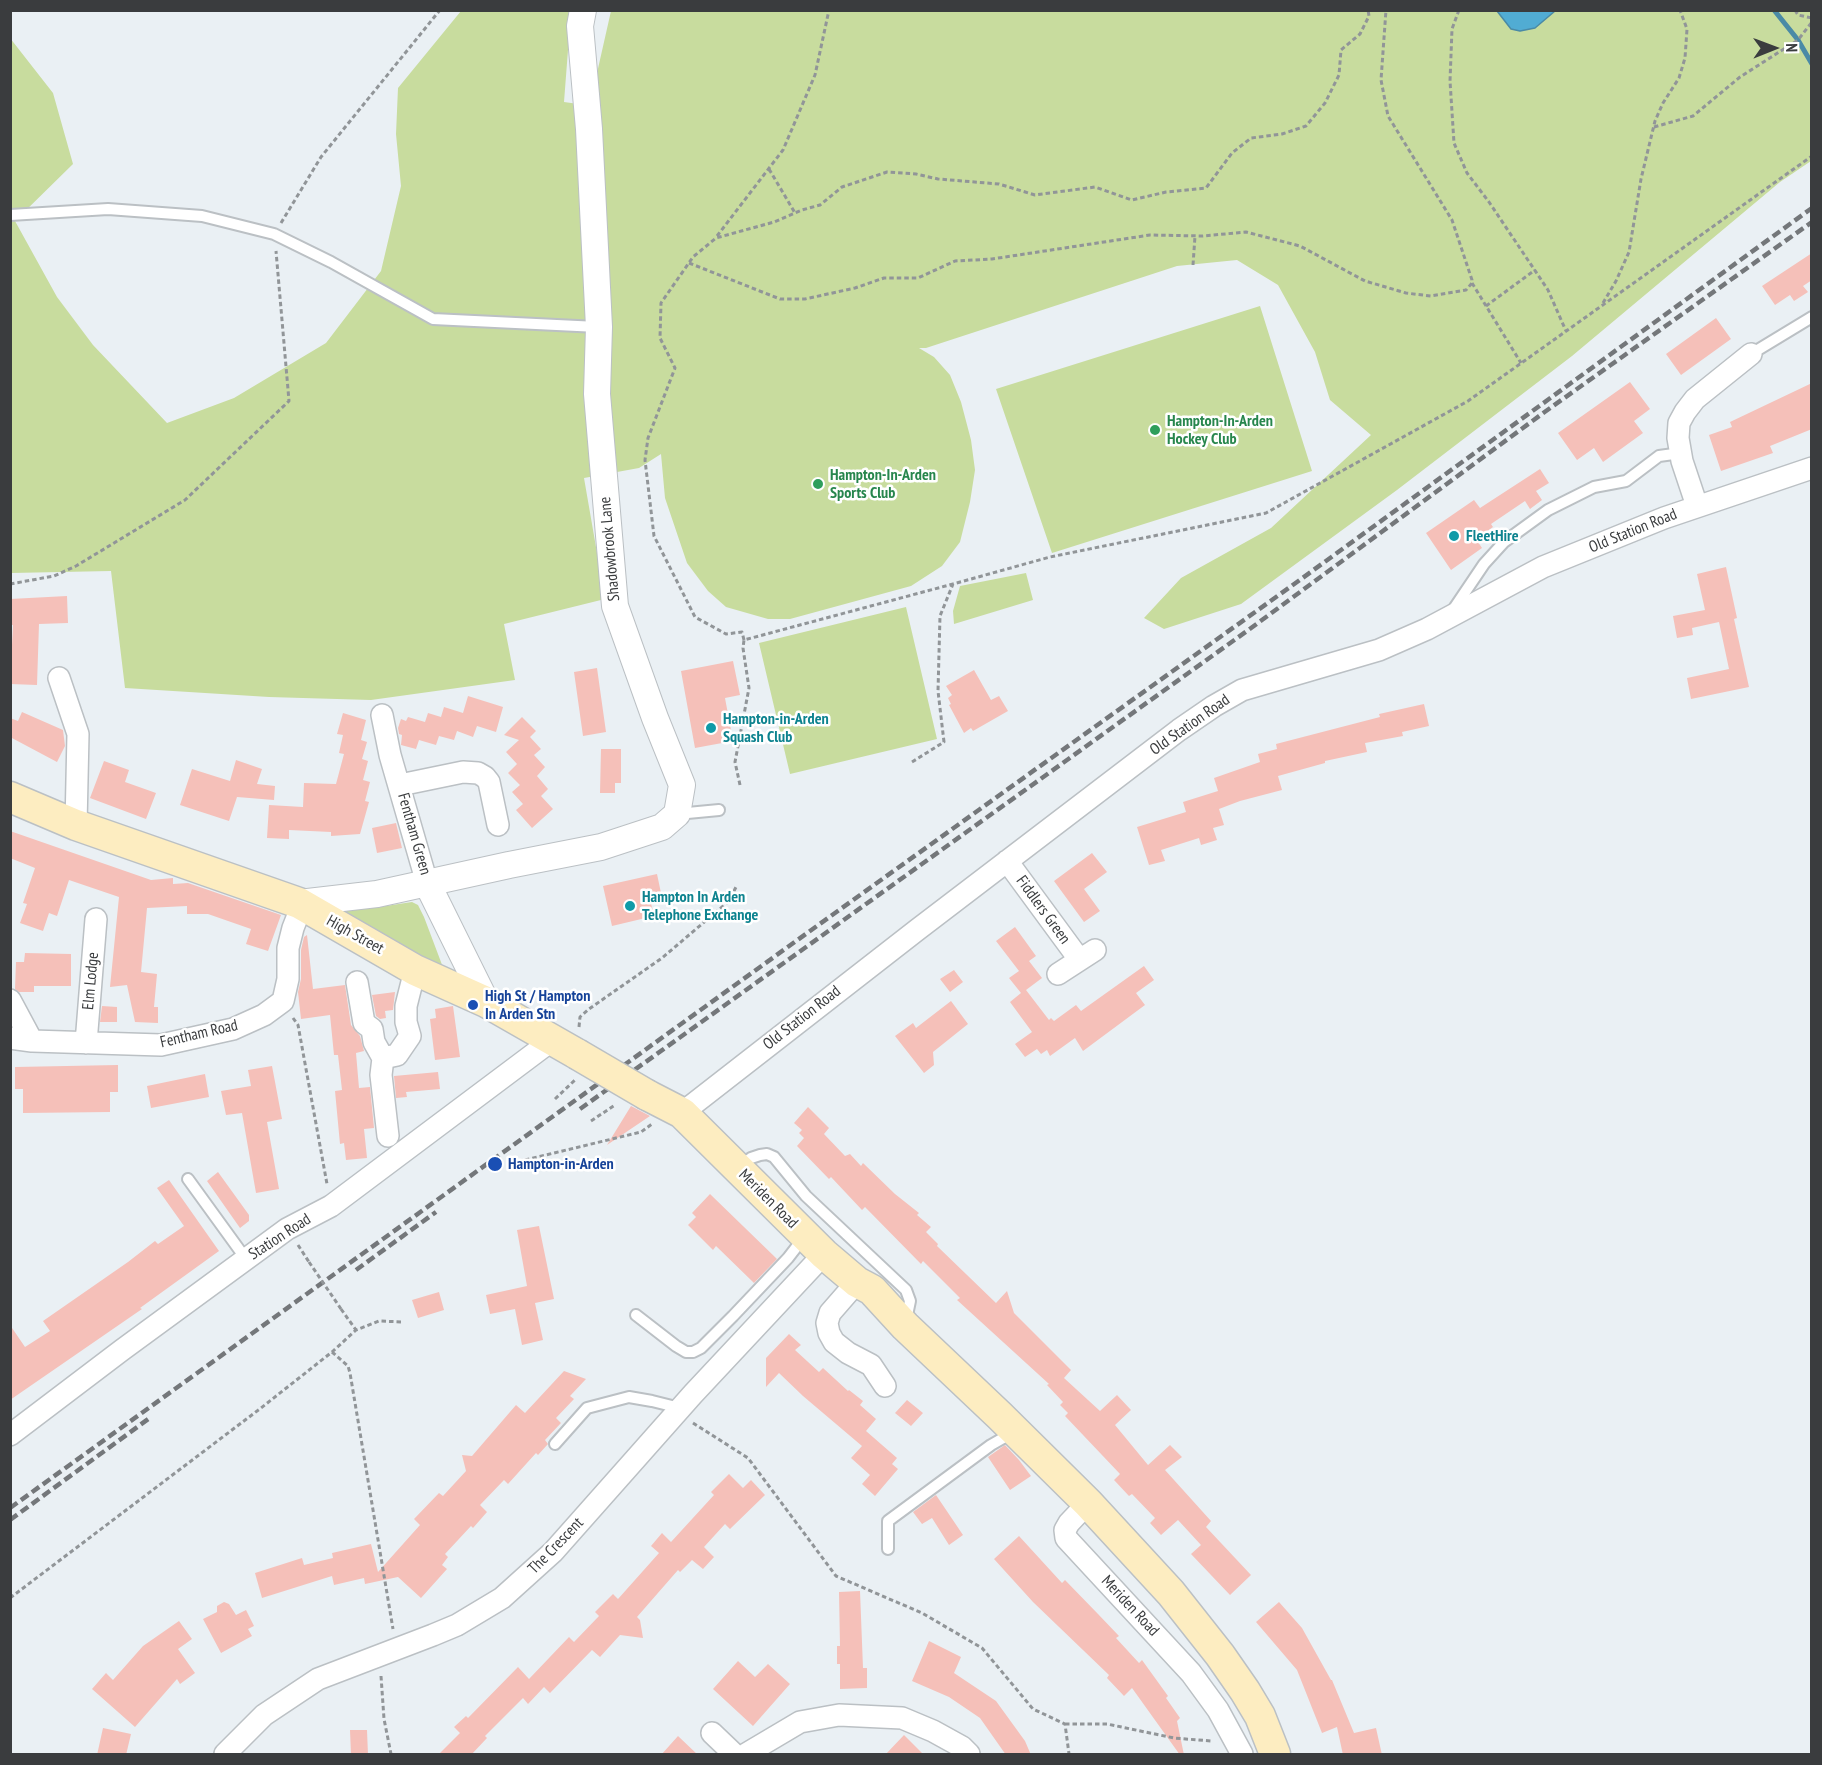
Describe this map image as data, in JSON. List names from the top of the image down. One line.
{"streets":{"main road":["High Street","Meriden Road"],"street":["Old Station Road","Shadowbrook Lane","Fentham Green","Fiddlers Green","Elm Lodge","Fentham Road","Station Road","The Crescent"]},"crossings":[["Old Station Road","Fiddlers Green"],["Old Station Road","High Street"],["Old Station Road","Meriden Road"],["High Street","Meriden Road"],["High Street","Station Road"],["Elm Lodge","Fentham Road"],["Meriden Road","The Crescent"]],"places":["Hampton-In-Arden Hockey Club","Hampton-In-Arden Sports Club","FleetHire","Hampton-in-Arden Squash Club","Hampton In Arden Telephone Exchange","High St / Hampton In Arden Stn","Hampton-in-Arden"],"north":"right"}
